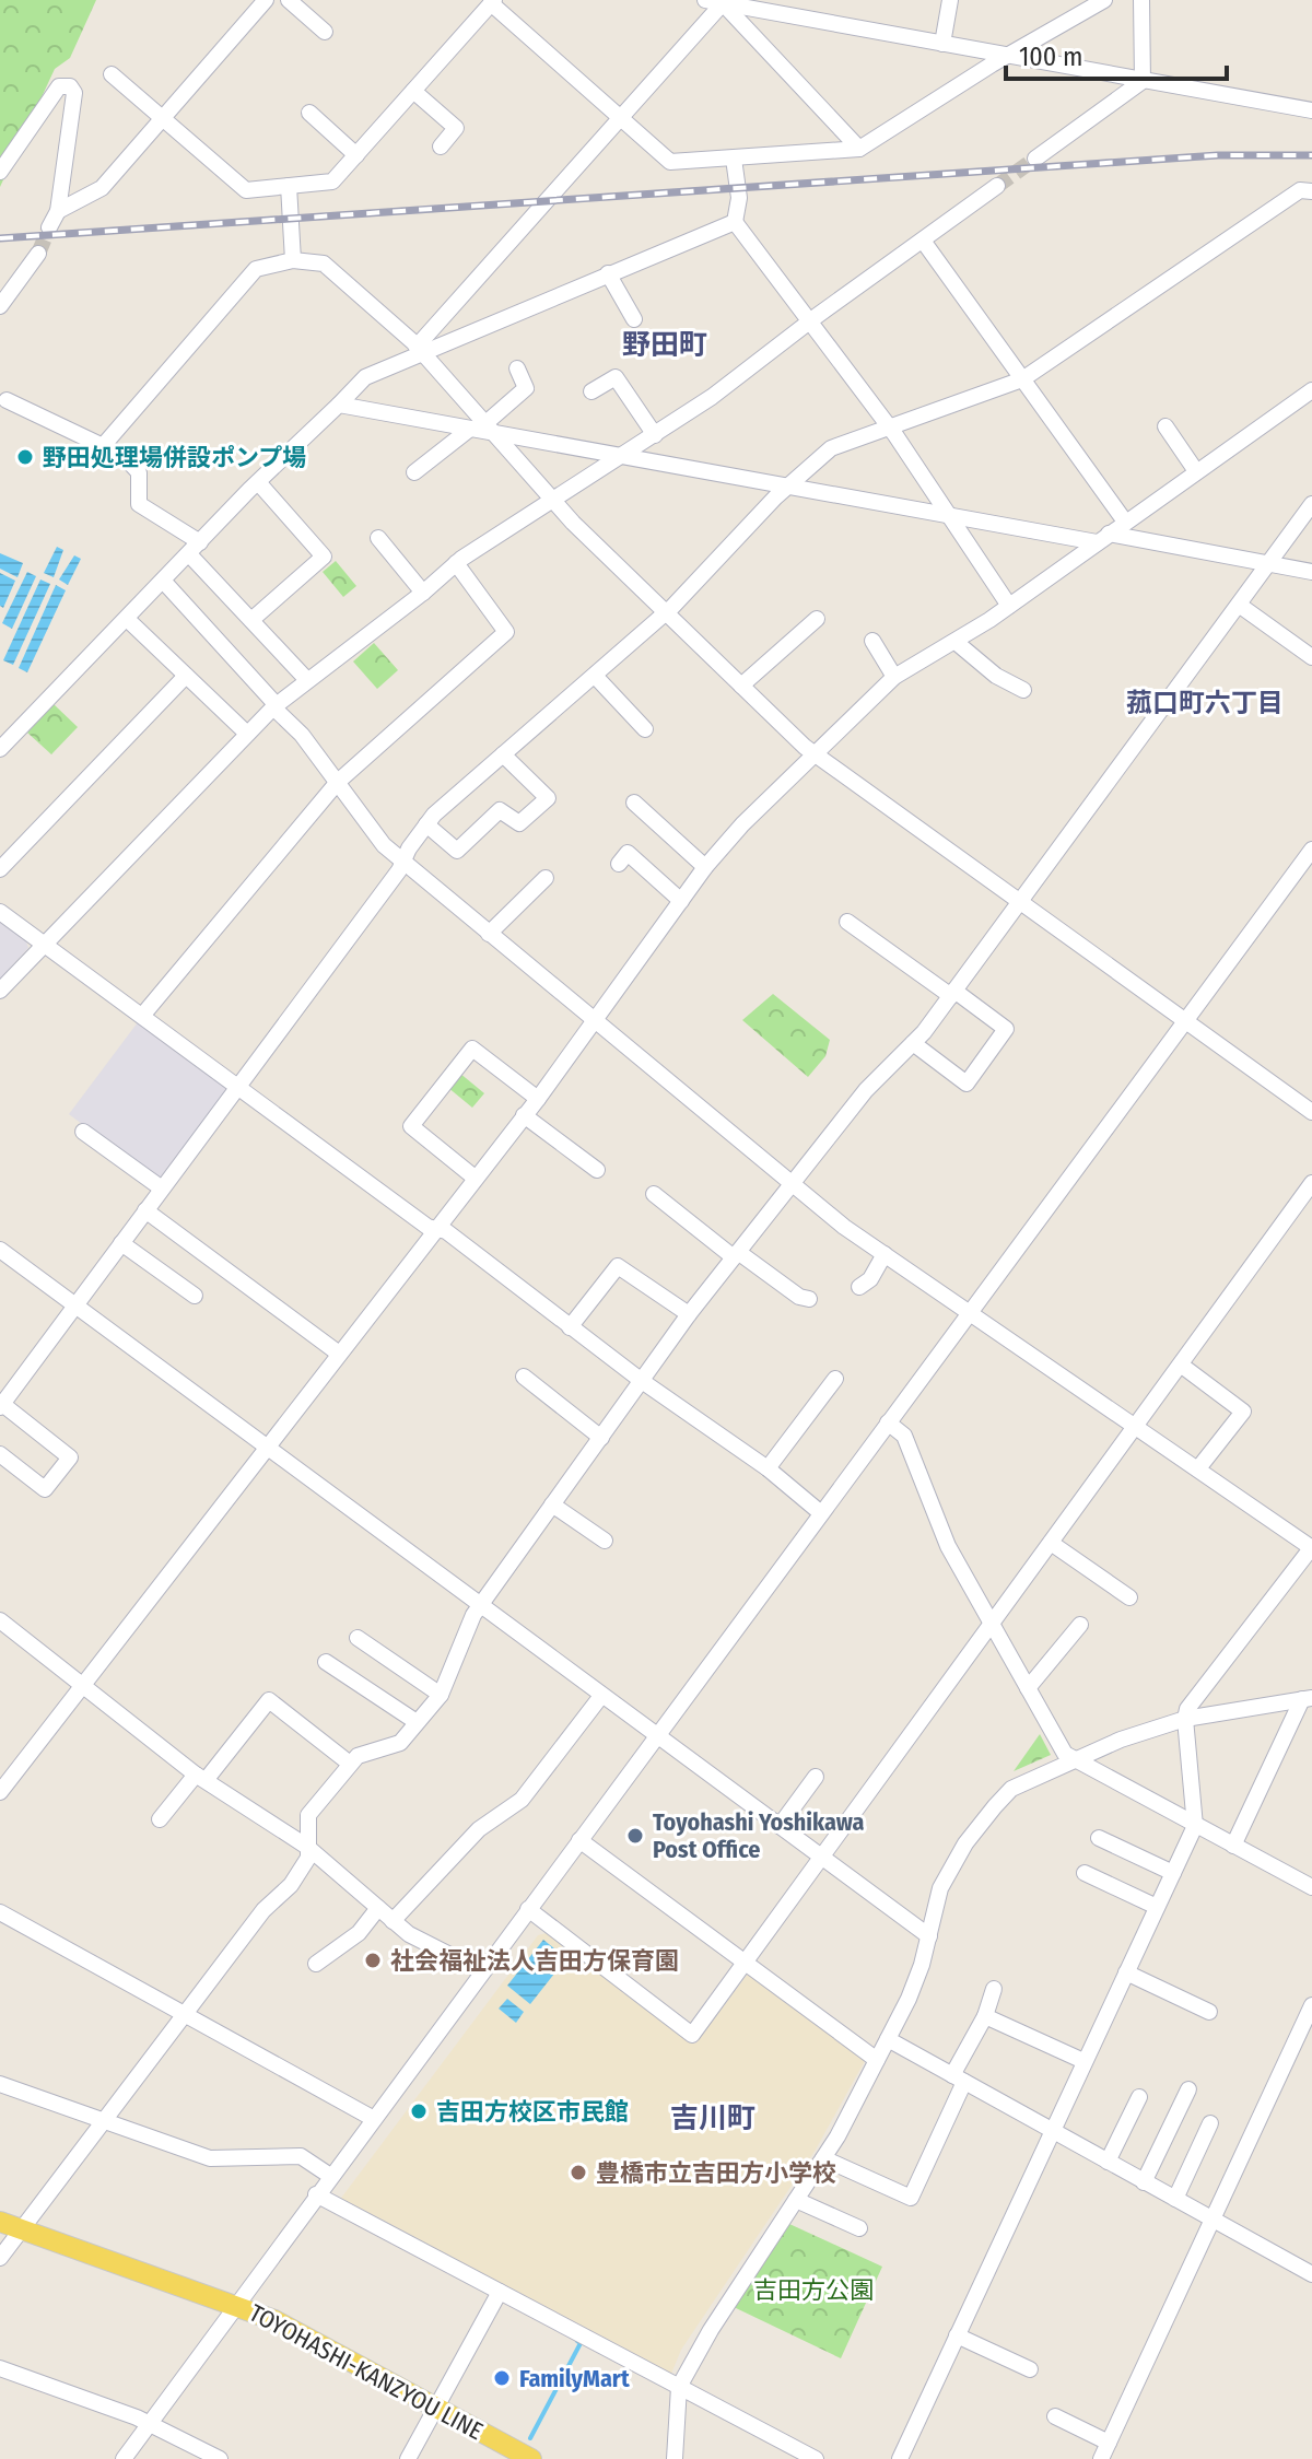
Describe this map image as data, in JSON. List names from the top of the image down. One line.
{"streets":{"main road":["TOYOHASHI-KANZYOU LINE"]},"districts":["野田町","菰口町六丁目","吉川町"],"parks":["吉田方公園"],"places":["野田処理場併設ポンプ場","Toyohashi Yoshikawa Post Office","社会福祉法人吉田方保育園","吉田方校区市民館","豊橋市立吉田方小学校","FamilyMart"],"scale_bar":"100 m"}
